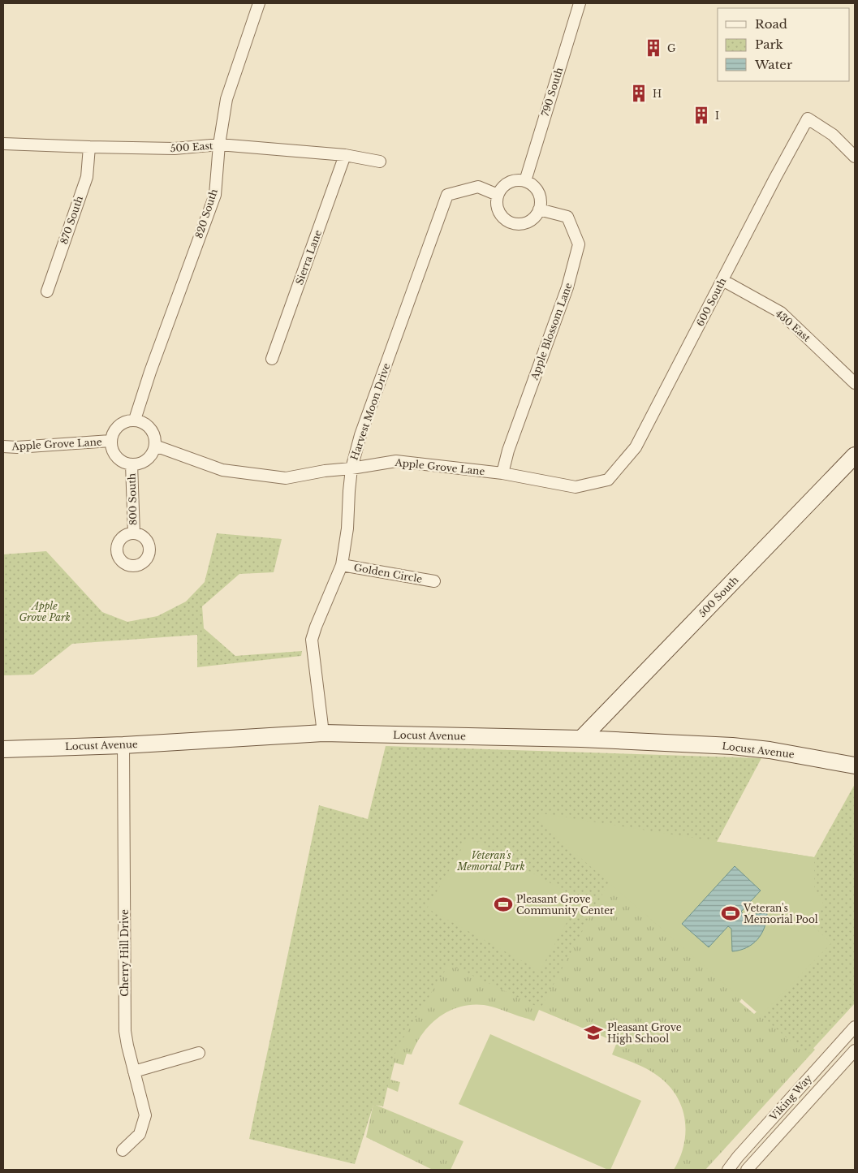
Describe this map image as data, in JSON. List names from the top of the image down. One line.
{"streets":{"street":["790 South","500 East","820 South","870 South","Sierra Lane","600 South","430 East","Apple Blossom Lane","Harvest Moon Drive","Apple Grove Lane","800 South","Golden Circle","500 South","Locust Avenue","Cherry Hill Drive","Viking Way"]},"crossings":[["790 South","Apple Blossom Lane"],["790 South","Harvest Moon Drive"],["500 East","820 South"],["500 East","870 South"],["500 East","Sierra Lane"],["820 South","Apple Grove Lane"],["820 South","800 South"],["600 South","430 East"],["600 South","Apple Grove Lane"],["Apple Blossom Lane","Harvest Moon Drive"],["Apple Blossom Lane","Apple Grove Lane"],["Harvest Moon Drive","Apple Grove Lane"],["Harvest Moon Drive","Golden Circle"],["Harvest Moon Drive","Locust Avenue"],["Apple Grove Lane","800 South"],["500 South","Locust Avenue"],["Locust Avenue","Cherry Hill Drive"]],"parks":["Apple Grove Park","Veteran's Memorial Park"],"places":{"building":["G","H","I"],"sports":["Pleasant Grove Community Center","Veteran's Memorial Pool"],"school or university":["Pleasant Grove High School"]},"legend":["Road","Park","Water"]}
